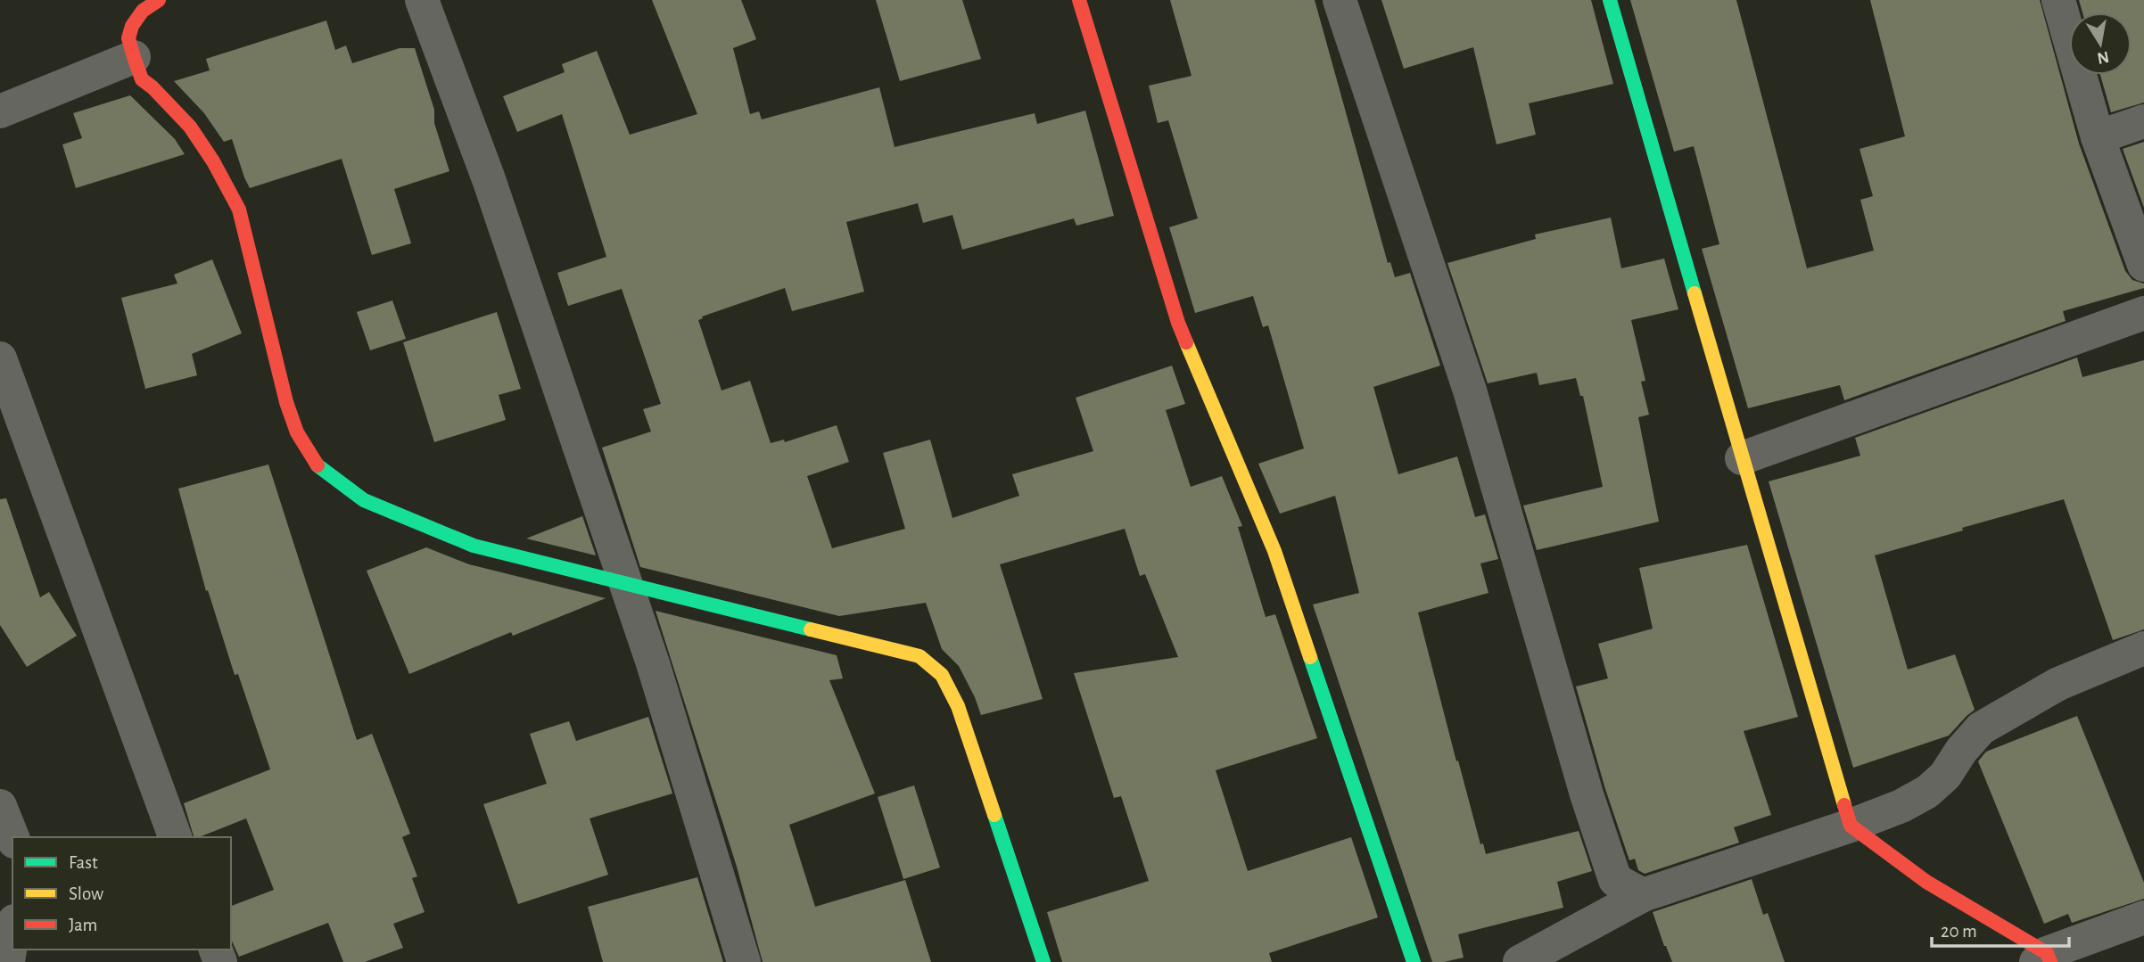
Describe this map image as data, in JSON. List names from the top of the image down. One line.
{"legend":["Fast","Slow","Jam"],"scale_bar":"20 m","north":"bottom"}
